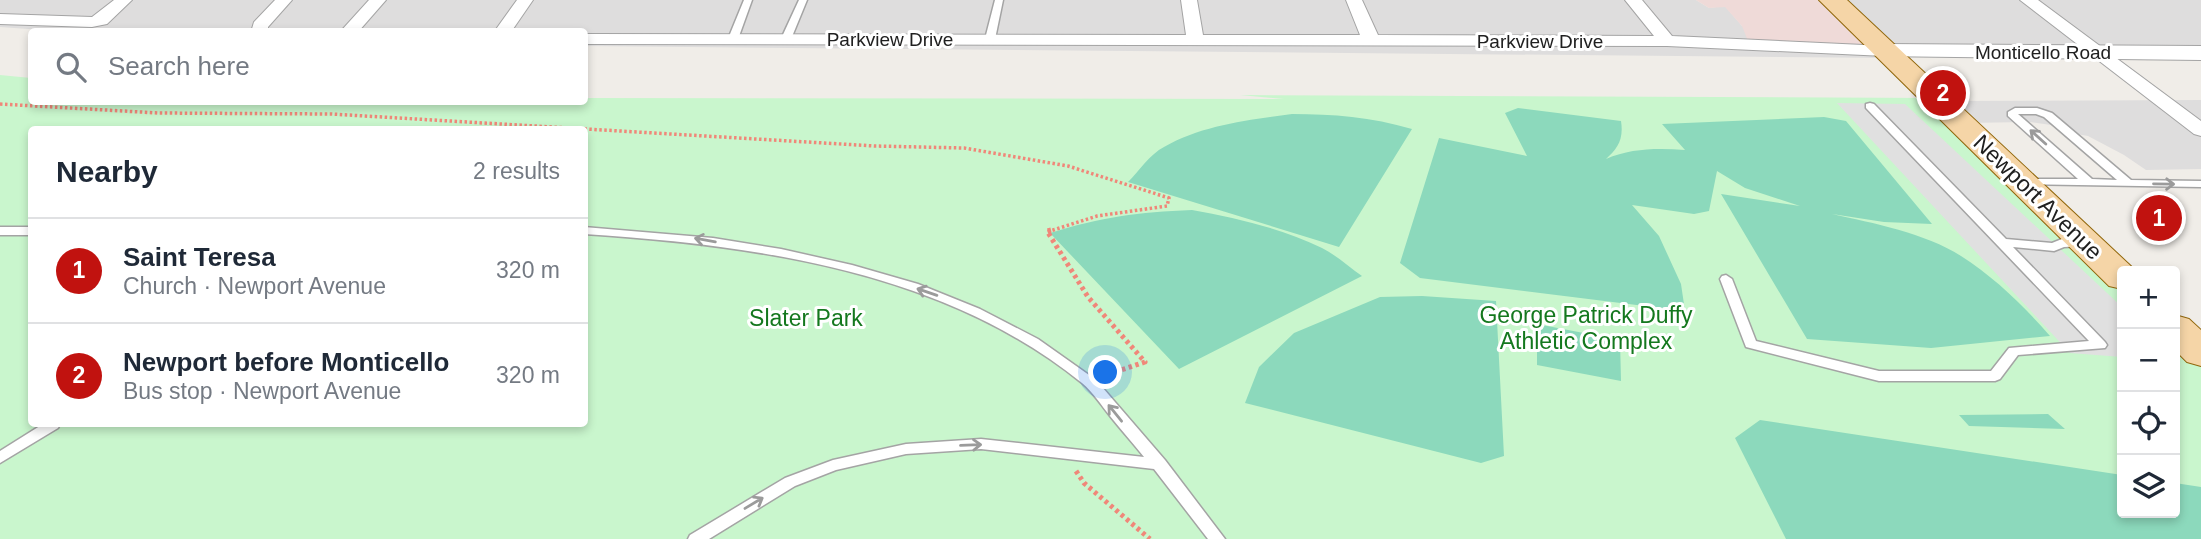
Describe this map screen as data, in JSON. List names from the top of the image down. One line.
{"streets":{"main road":["Newport Avenue"],"street":["Parkview Drive","Monticello Road"]},"crossings":[["Parkview Drive","Monticello Road"],["Parkview Drive","Newport Avenue"],["Monticello Road","Newport Avenue"]],"parks":["George Patrick Duffy Athletic Complex","Slater Park"],"page":{"search":"Search here","pins":["2","1"],"heading":["Nearby","2 results"],"list":[{"mark":"1","name":"Saint Teresa","note":"Church · Newport Avenue","value":"320 m"},{"mark":"2","name":"Newport before Monticello","note":"Bus stop · Newport Avenue","value":"320 m"}],"map_buttons":["+","−"]}}
